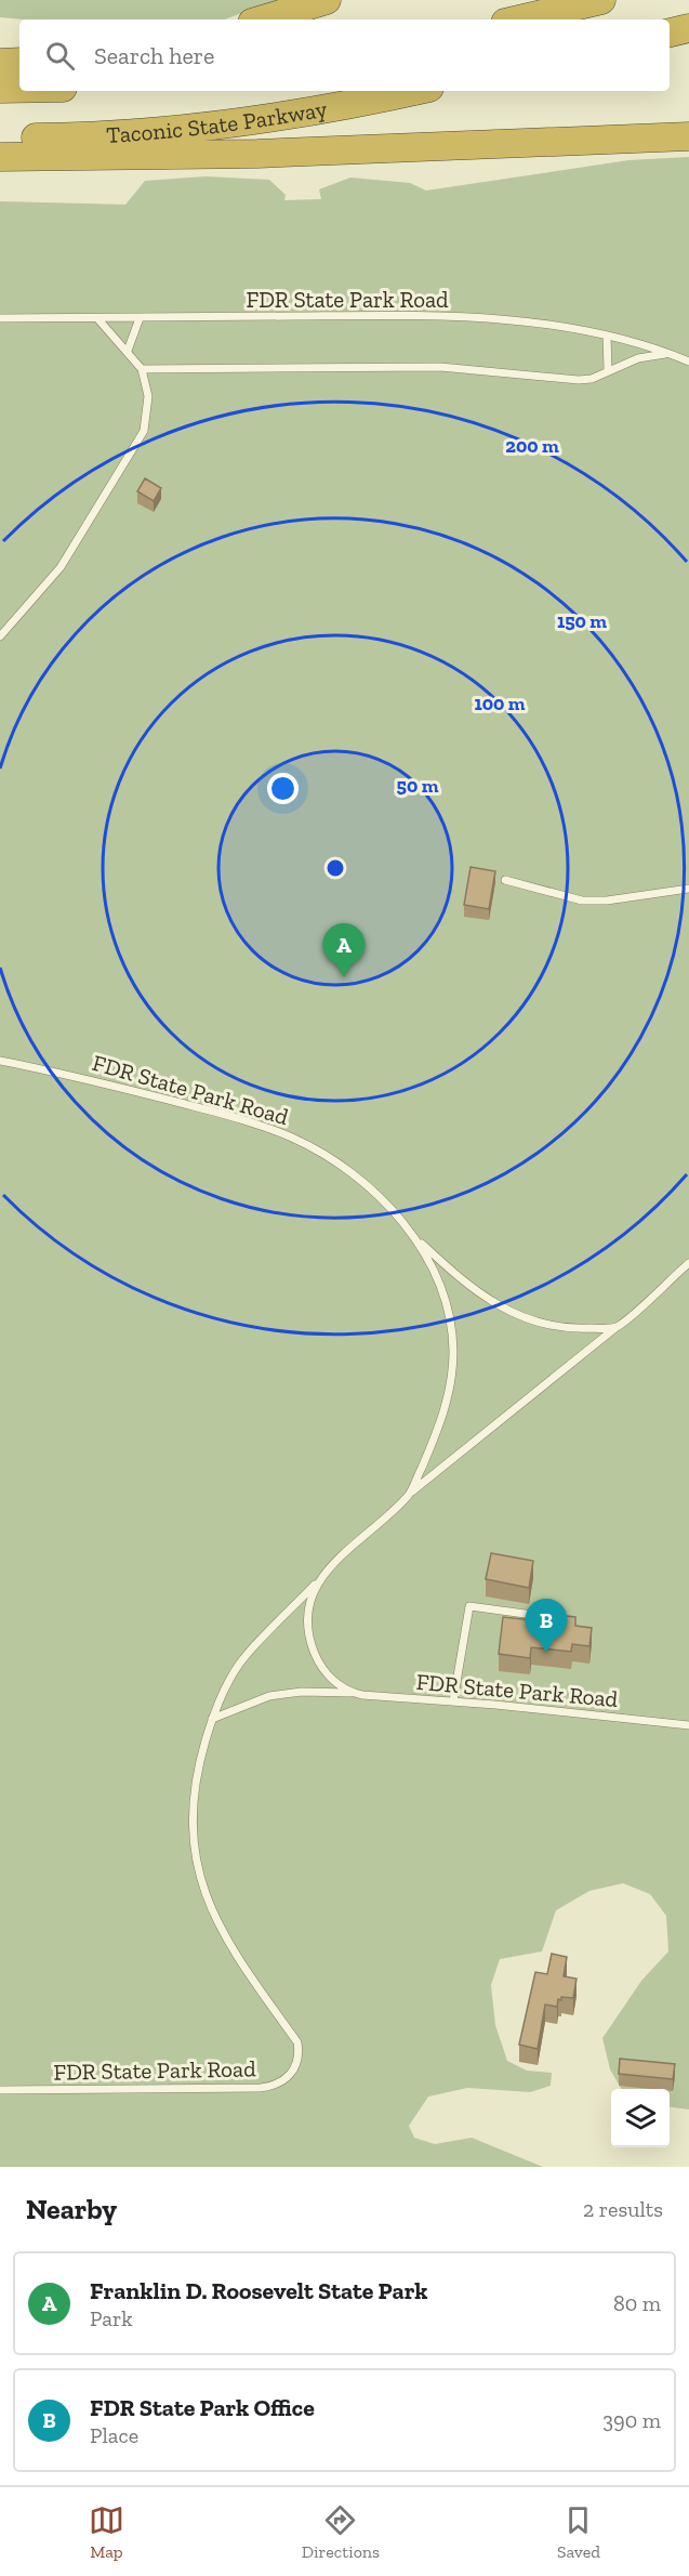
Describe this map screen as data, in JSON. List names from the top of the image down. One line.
{"streets":{"highway":["Taconic State Parkway"],"lane":["FDR State Park Road"]},"page":{"search":"Search here","pins":["A","B"],"heading":["Nearby","2 results"],"list":[{"mark":"A","name":"Franklin D. Roosevelt State Park","note":"Park","value":"80 m"},{"mark":"B","name":"FDR State Park Office","note":"Place","value":"390 m"}],"nav":["Map","Directions","Saved"]},"rings":["200 m","150 m","100 m","50 m"]}
